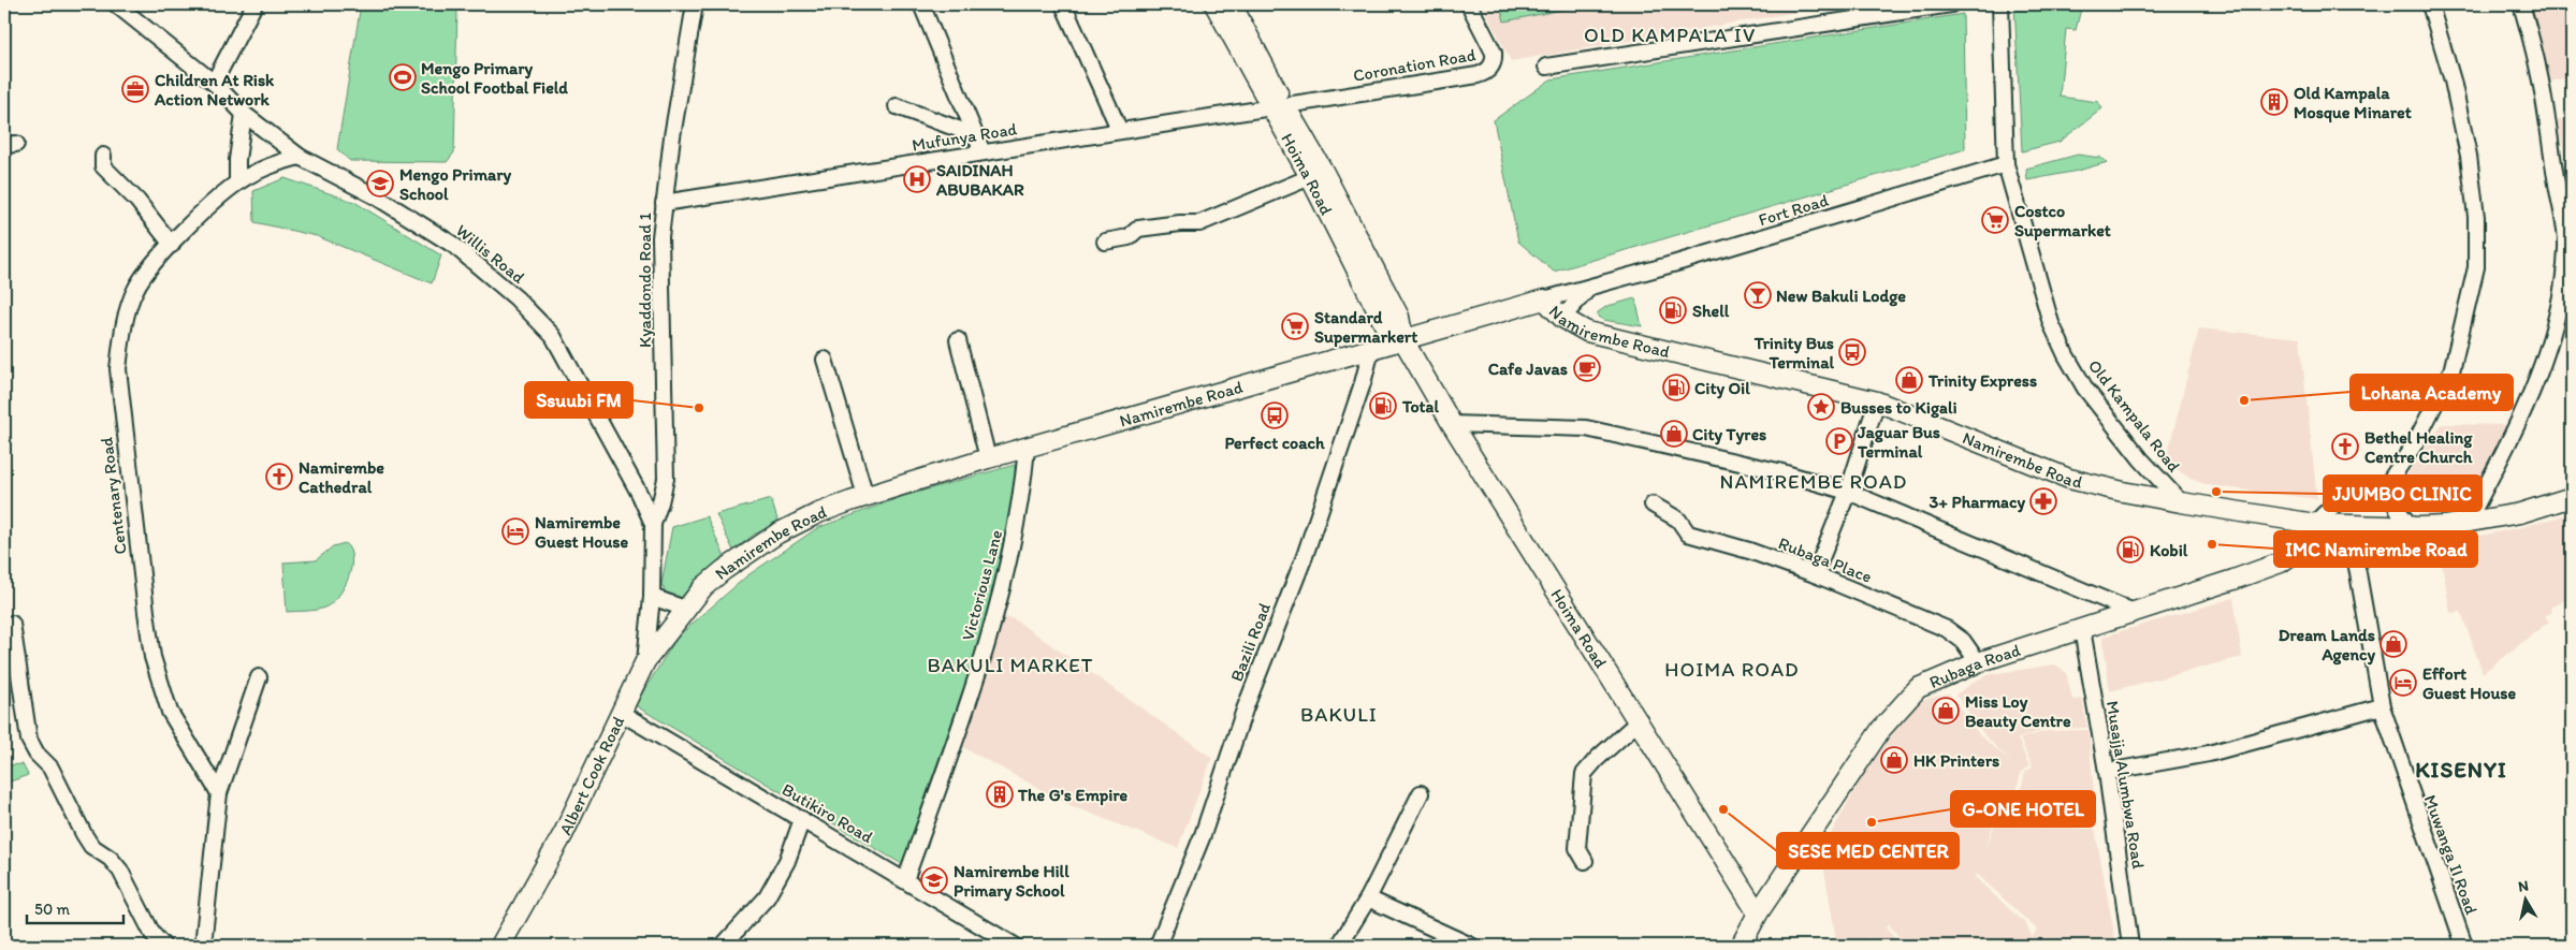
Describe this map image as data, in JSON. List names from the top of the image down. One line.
{"streets":{"main road":["Hoima Road","Namirembe Road","Rubaga Road","Albert Cook Road"],"street":["Coronation Road","Mufunya Road","Fort Road","Willis Road","Kyaddondo Road 1","Old Kampala Road","Centenary Road","Rubaga Place","Victorious Lane","Bazili Road","Musajja Alumbwa Road","Butikiro Road","Muwanga II Road"]},"crossings":[["Coronation Road","Mufunya Road"],["Coronation Road","Hoima Road"],["Mufunya Road","Hoima Road"],["Mufunya Road","Kyaddondo Road 1"],["Hoima Road","Namirembe Road"],["Hoima Road","Rubaga Road"],["Fort Road","Namirembe Road"],["Fort Road","Old Kampala Road"],["Willis Road","Kyaddondo Road 1"],["Willis Road","Centenary Road"],["Willis Road","Albert Cook Road"],["Namirembe Road","Old Kampala Road"],["Namirembe Road","Victorious Lane"],["Namirembe Road","Bazili Road"],["Namirembe Road","Rubaga Road"],["Namirembe Road","Albert Cook Road"],["Namirembe Road","Muwanga II Road"],["Rubaga Place","Rubaga Road"],["Victorious Lane","Butikiro Road"],["Rubaga Road","Musajja Alumbwa Road"],["Albert Cook Road","Butikiro Road"]],"districts":["OLD KAMPALA IV","NAMIREMBE ROAD","BAKULI MARKET","HOIMA ROAD","BAKULI","KISENYI"],"places":{"sports":["Mengo Primary School Footbal Field"],"office":["Children At Risk Action Network"],"building":["Old Kampala Mosque Minaret","The G's Empire"],"hospital":["SAIDINAH ABUBAKAR"],"school or university":["Mengo Primary School","Namirembe Hill Primary School"],"supermarket":["Costco Supermarket","Standard Supermarkert"],"bar":["New Bakuli Lodge"],"fuel station":["Shell","City Oil","Total","Kobil"],"bus stop":["Trinity Bus Terminal","Perfect coach"],"cafe":["Cafe Javas"],"shop":["Trinity Express","City Tyres","Dream Lands Agency","Miss Loy Beauty Centre","HK Printers"],"other":["Lohana Academy","Ssuubi FM","JJUMBO CLINIC","IMC Namirembe Road","SESE MED CENTER","G-ONE HOTEL"],"place":["Busses to Kigali"],"parking":["Jaguar Bus Terminal"],"church":["Bethel Healing Centre Church","Namirembe Cathedral"],"pharmacy":["3+ Pharmacy"],"hotel":["Namirembe Guest House","Effort Guest House"]},"scale_bar":"50 m","north":"top"}
